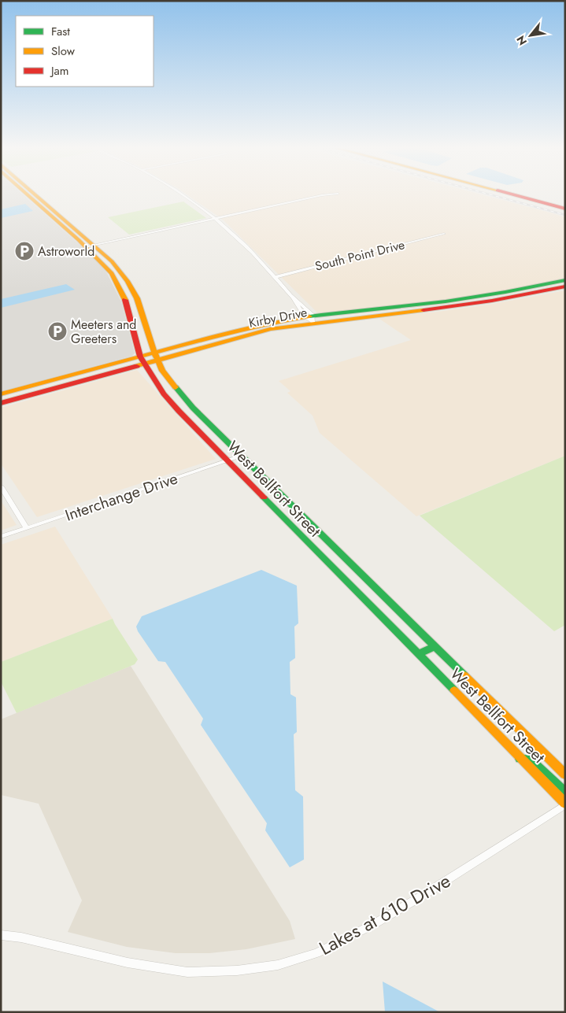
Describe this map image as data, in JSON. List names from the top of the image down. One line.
{"streets":{"main road":["Kirby Drive","West Bellfort Street"],"street":["South Point Drive","Interchange Drive","Lakes at 610 Drive"]},"crossings":[["Kirby Drive","West Bellfort Street"],["West Bellfort Street","Interchange Drive"],["West Bellfort Street","Lakes at 610 Drive"]],"places":{"parking":["Astroworld","Meeters and Greeters"]},"legend":["Fast","Slow","Jam"],"north":"bottom left"}
